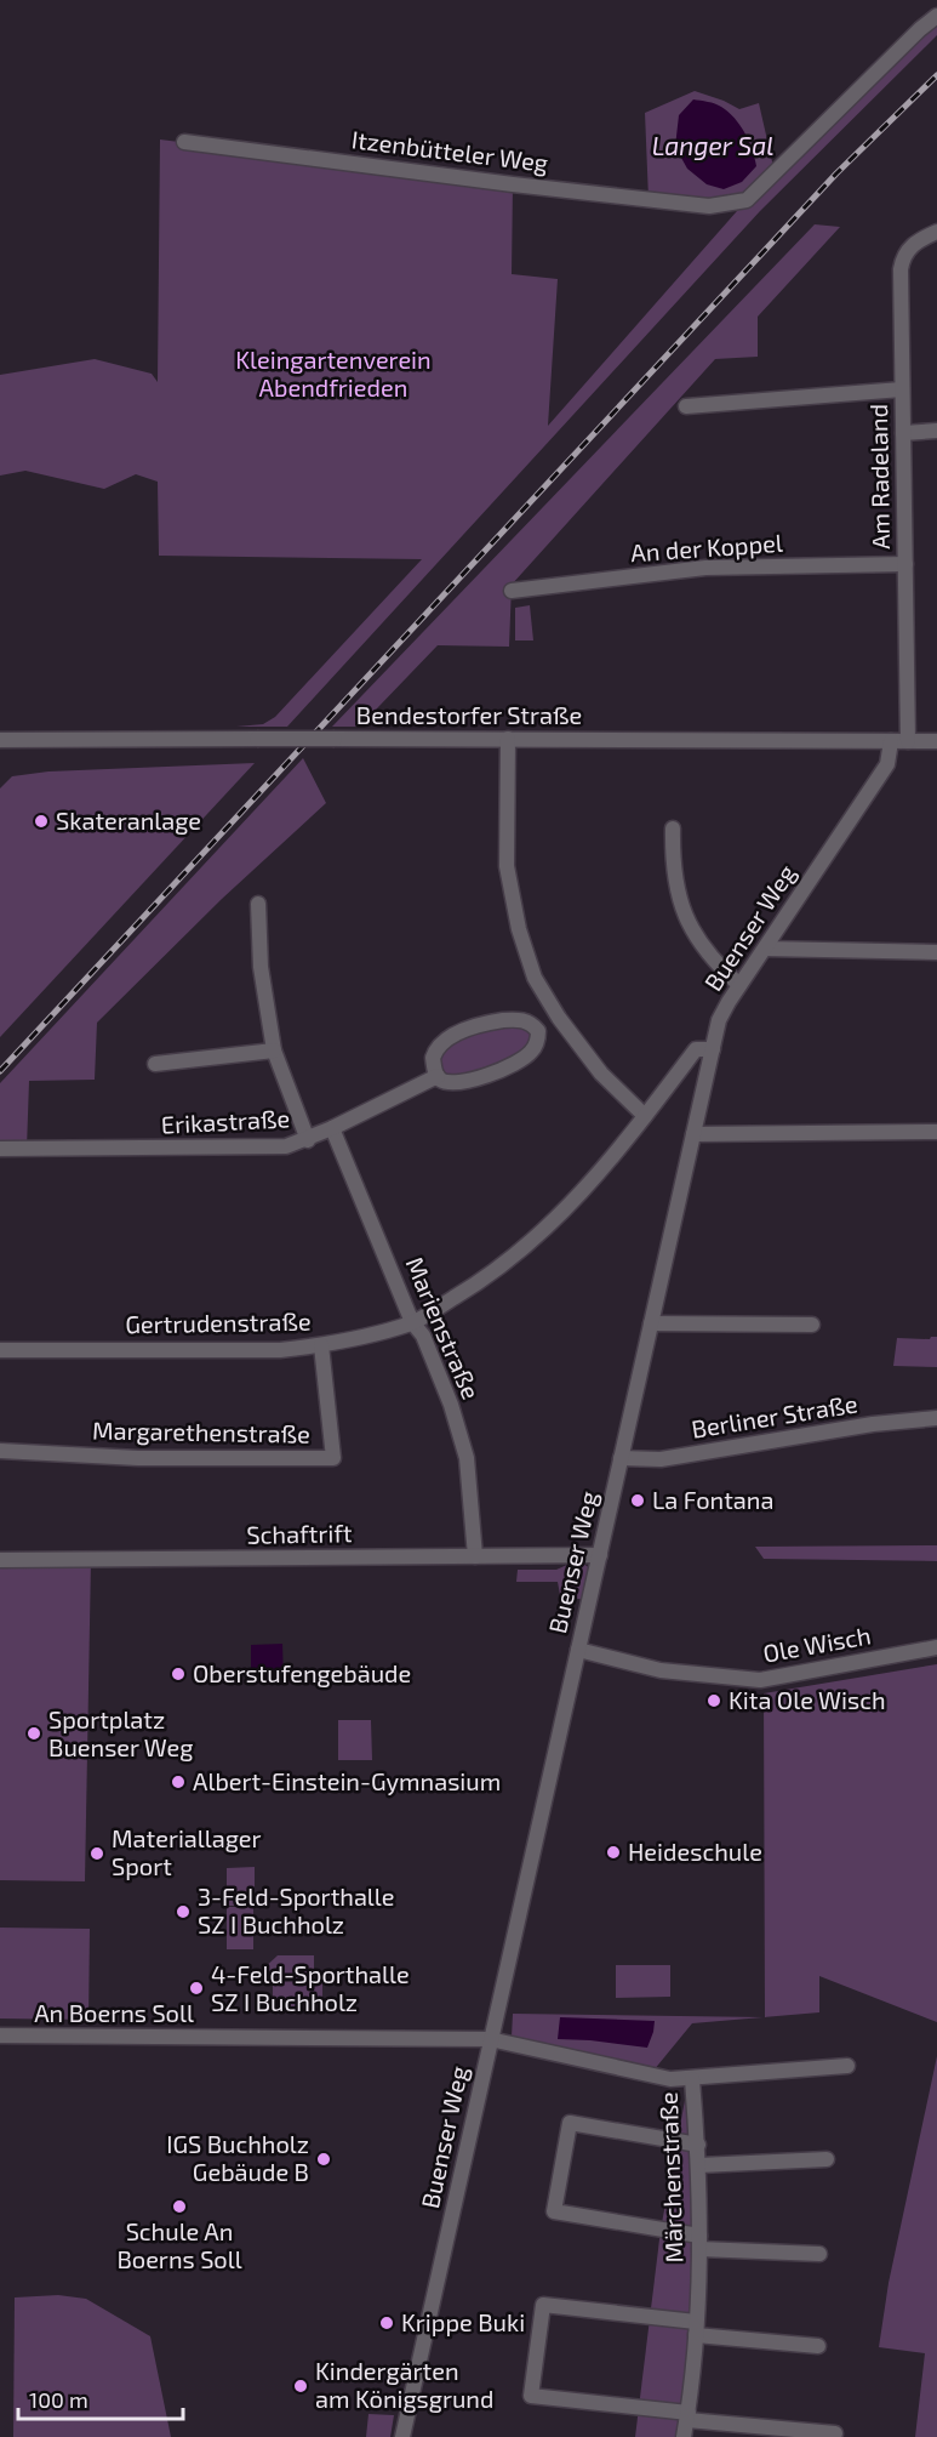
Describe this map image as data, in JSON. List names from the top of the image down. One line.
{"streets":{"street":["Itzenbütteler Weg","Am Radeland","An der Koppel","Bendestorfer Straße","Buenser Weg","Erikastraße","Gertrudenstraße","Marienstraße","Berliner Straße","Margarethenstraße","Schaftrift","Ole Wisch","An Boerns Soll","Märchenstraße"]},"crossings":[["Am Radeland","An der Koppel"],["Am Radeland","Bendestorfer Straße"],["Bendestorfer Straße","Buenser Weg"],["Buenser Weg","Gertrudenstraße"],["Buenser Weg","Berliner Straße"],["Buenser Weg","Schaftrift"],["Buenser Weg","Ole Wisch"],["Buenser Weg","An Boerns Soll"],["Buenser Weg","Märchenstraße"],["Erikastraße","Marienstraße"],["Gertrudenstraße","Marienstraße"],["Gertrudenstraße","Margarethenstraße"],["Marienstraße","Schaftrift"],["An Boerns Soll","Märchenstraße"]],"water":["Langer Sal"],"parks":["Kleingartenverein Abendfrieden"],"places":["Skateranlage","La Fontana","Oberstufengebäude","Kita Ole Wisch","Sportplatz Buenser Weg","Albert-Einstein-Gymnasium","Heideschule","Materiallager Sport","3-Feld-Sporthalle SZ I Buchholz","4-Feld-Sporthalle SZ I Buchholz","IGS Buchholz Gebäude B","Schule An Boerns Soll","Krippe Buki","Kindergärten am Königsgrund"],"scale_bar":"100 m"}
